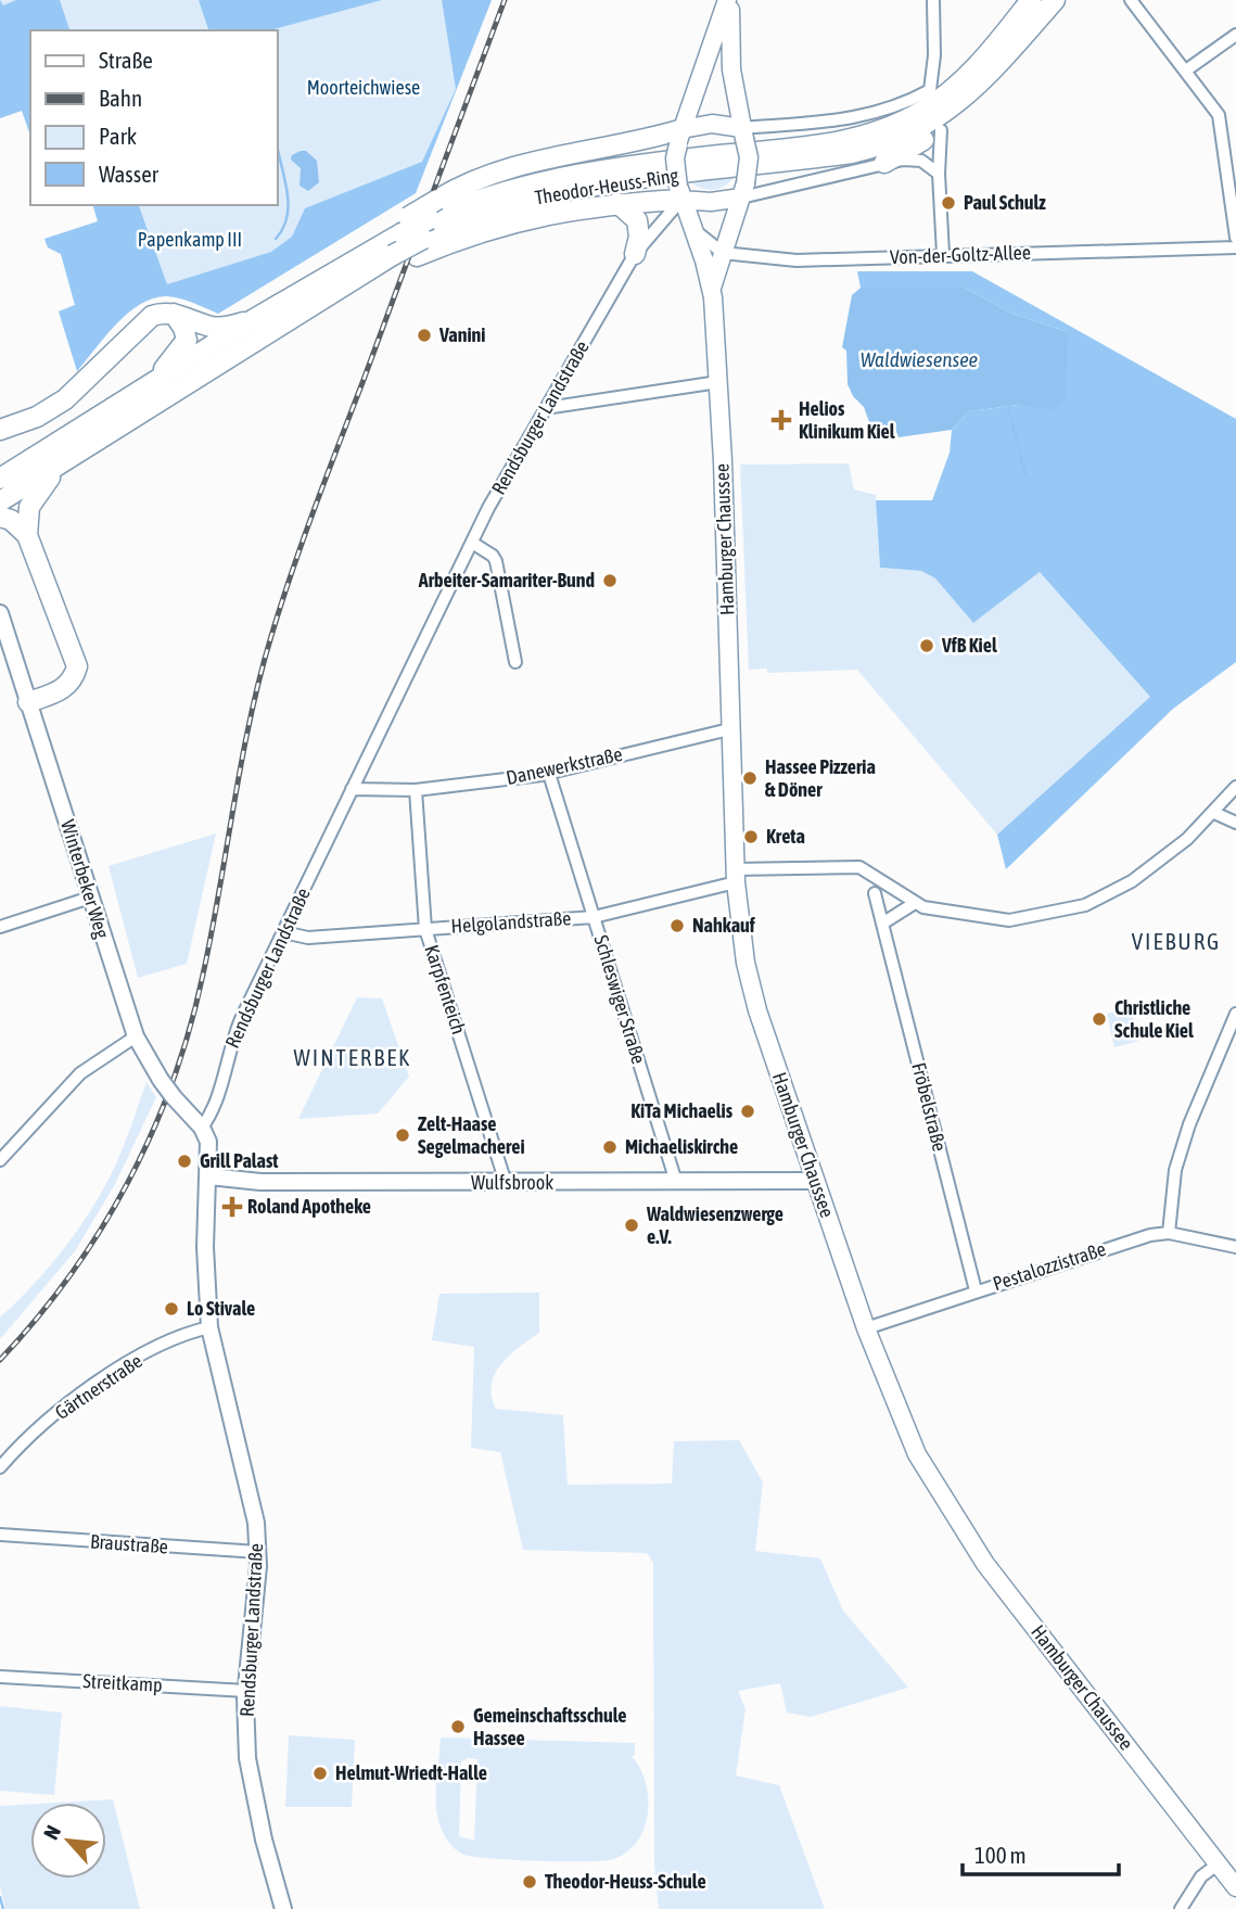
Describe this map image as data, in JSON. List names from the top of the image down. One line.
{"streets":{"highway":["Theodor-Heuss-Ring"],"main road":["Hamburger Chaussee"],"street":["Von-der-Goltz-Allee","Rendsburger Landstraße","Danewerkstraße","Winterbeker Weg","Helgolandstraße","Karpfenteich","Schleswiger Straße","Fröbelstraße","Wulfsbrook","Pestalozzistraße","Gärtnerstraße","Braustraße","Streitkamp"]},"crossings":[["Von-der-Goltz-Allee","Hamburger Chaussee"],["Rendsburger Landstraße","Hamburger Chaussee"],["Rendsburger Landstraße","Danewerkstraße"],["Rendsburger Landstraße","Winterbeker Weg"],["Rendsburger Landstraße","Helgolandstraße"],["Rendsburger Landstraße","Wulfsbrook"],["Rendsburger Landstraße","Gärtnerstraße"],["Rendsburger Landstraße","Braustraße"],["Rendsburger Landstraße","Streitkamp"],["Hamburger Chaussee","Danewerkstraße"],["Hamburger Chaussee","Helgolandstraße"],["Hamburger Chaussee","Wulfsbrook"],["Hamburger Chaussee","Pestalozzistraße"],["Danewerkstraße","Karpfenteich"],["Danewerkstraße","Schleswiger Straße"],["Helgolandstraße","Karpfenteich"],["Helgolandstraße","Schleswiger Straße"],["Karpfenteich","Wulfsbrook"],["Schleswiger Straße","Wulfsbrook"],["Fröbelstraße","Pestalozzistraße"]],"districts":["VIEBURG","WINTERBEK"],"water":["Waldwiesensee"],"parks":["Moorteichwiese","Papenkamp III"],"places":{"other":["Paul Schulz","Vanini","Arbeiter-Samariter-Bund","VfB Kiel","Hassee Pizzeria & Döner","Kreta","Nahkauf","Christliche Schule Kiel","KiTa Michaelis","Zelt-Haase Segelmacherei","Michaeliskirche","Grill Palast","Waldwiesenzwerge e.V.","Lo Stivale","Gemeinschaftsschule Hassee","Helmut-Wriedt-Halle","Theodor-Heuss-Schule"],"health":["Helios Klinikum Kiel","Roland Apotheke"]},"legend":["Straße","Bahn","Park","Wasser"],"scale_bar":"100 m","north":"top left"}
